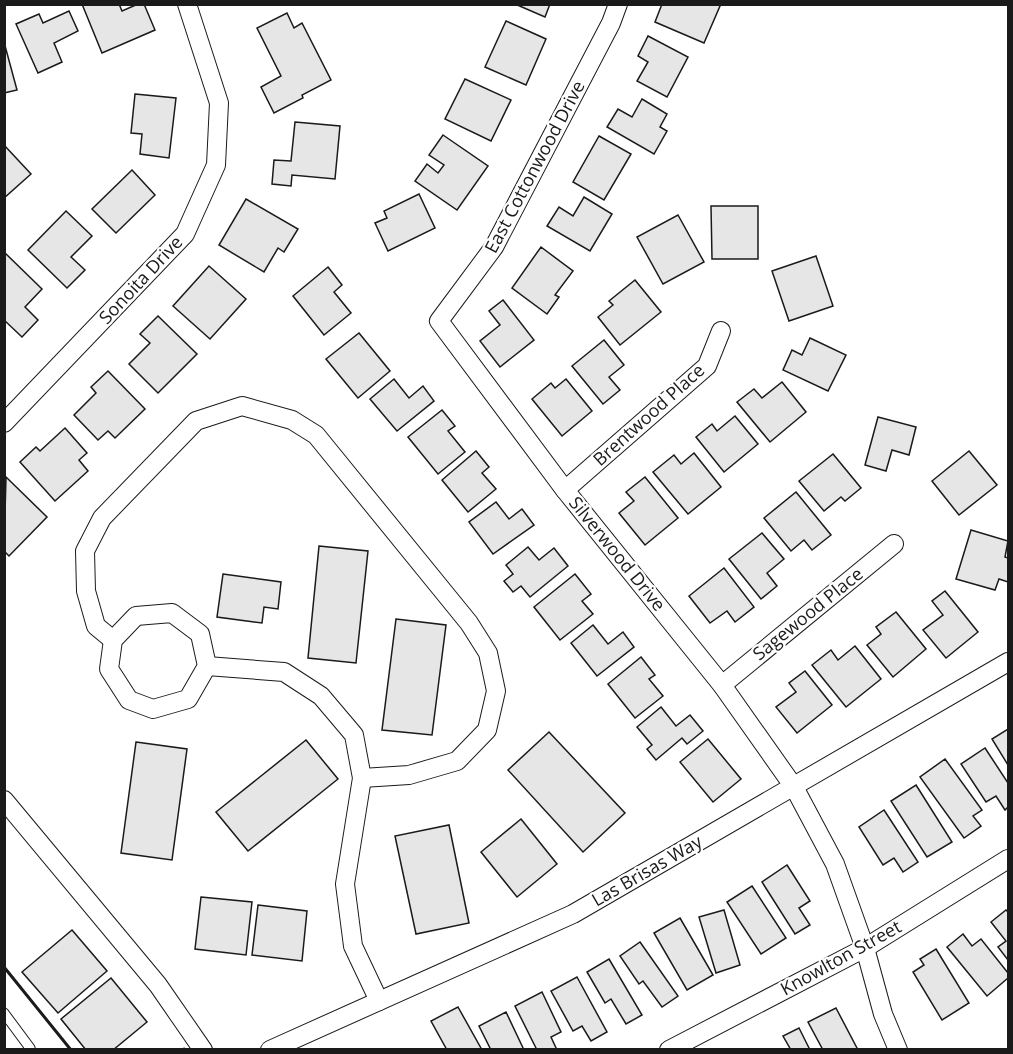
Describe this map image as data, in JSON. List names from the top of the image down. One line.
{"streets":{"street":["East Cottonwood Drive","Sonoita Drive","Brentwood Place","Silverwood Drive","Sagewood Place","Las Brisas Way","Knowlton Street"]},"crossings":[["East Cottonwood Drive","Silverwood Drive"],["Brentwood Place","Silverwood Drive"],["Silverwood Drive","Sagewood Place"],["Silverwood Drive","Las Brisas Way"],["Silverwood Drive","Knowlton Street"]]}
